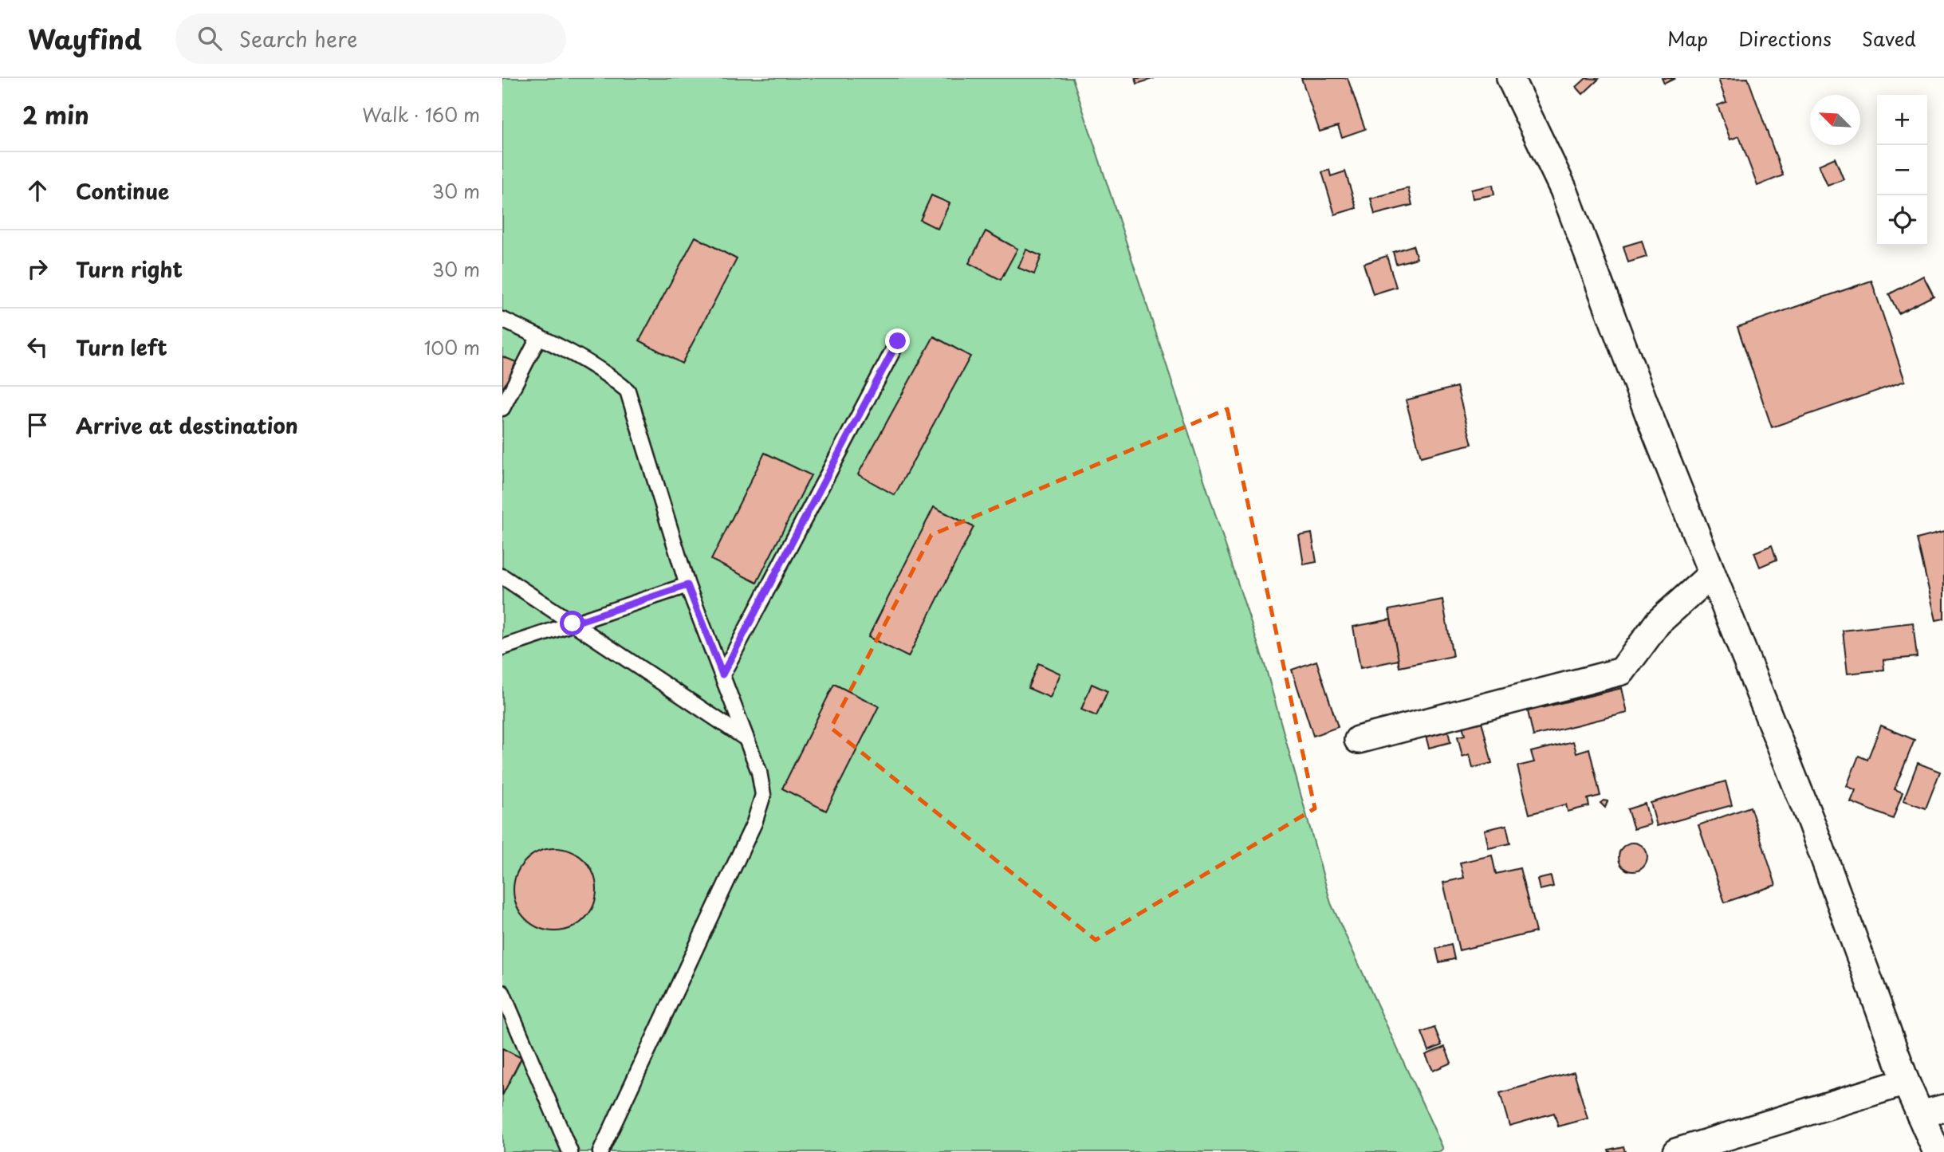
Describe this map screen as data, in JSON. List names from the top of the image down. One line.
{"north":"top left","page":{"header":"Wayfind","search":"Search here","nav":["Map","Directions","Saved"],"heading":["2 min","Walk · 160 m"],"map_buttons":["+","−"],"list":[["Continue","30 m"],["Turn right","30 m"],["Turn left","100 m"],"Arrive at destination"]}}
